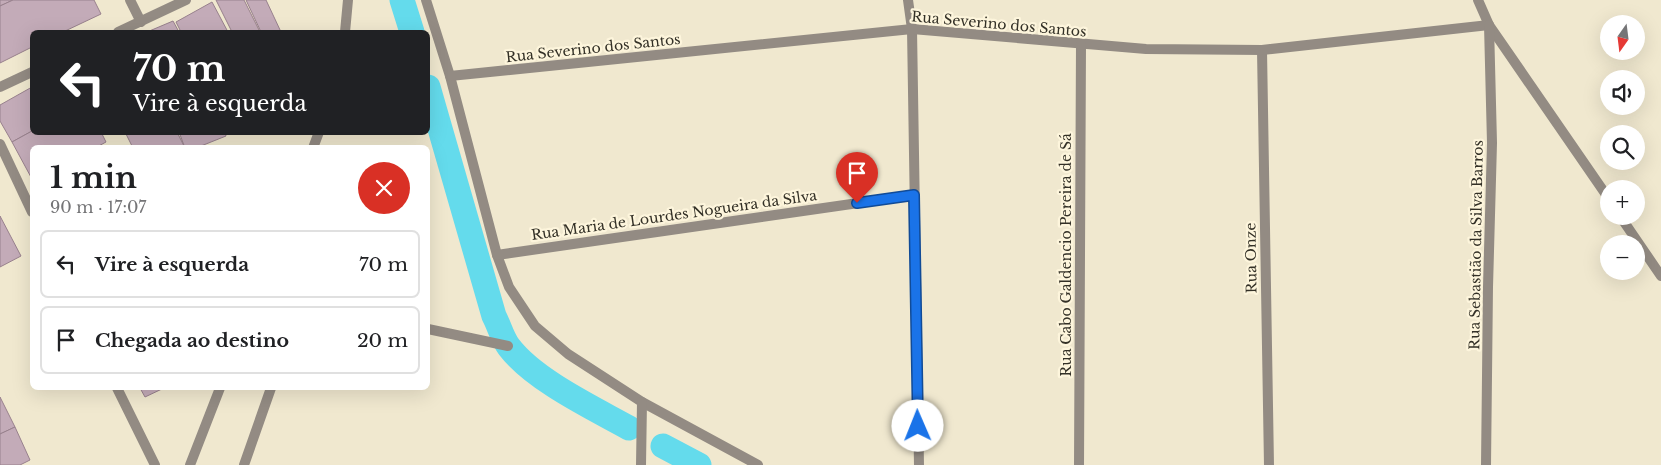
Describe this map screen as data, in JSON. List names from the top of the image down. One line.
{"streets":{"street":["Rua Severino dos Santos","Rua Maria de Lourdes Nogueira da Silva","Rua Sebastião da Silva Barros","Rua Cabo Galdencio Pereira de Sá","Rua Onze"]},"crossings":[["Rua Severino dos Santos","Rua Sebastião da Silva Barros"],["Rua Severino dos Santos","Rua Cabo Galdencio Pereira de Sá"],["Rua Severino dos Santos","Rua Onze"]],"north":"bottom","page":{"map_buttons":["+","−"],"turn":["70 m","Vire à esquerda"],"heading":["1 min","90 m · 17:07"],"list":[{"name":"Vire à esquerda","value":"70 m"},{"name":"Chegada ao destino","value":"20 m"}]}}
